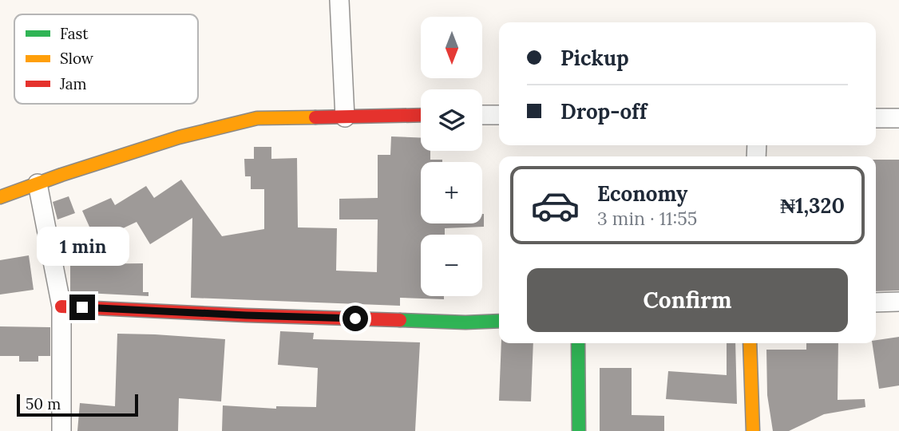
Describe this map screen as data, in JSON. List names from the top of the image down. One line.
{"legend":["Fast","Slow","Jam"],"scale_bar":"50 m","north":"bottom","page":{"map_buttons":["+","−"],"banner":["Pickup","Drop-off"],"list":[{"name":"Economy","note":"3 min · 11:55","value":"₦1,320"}],"bubble":"1 min","buttons":"Confirm","scale":"50 m"}}
